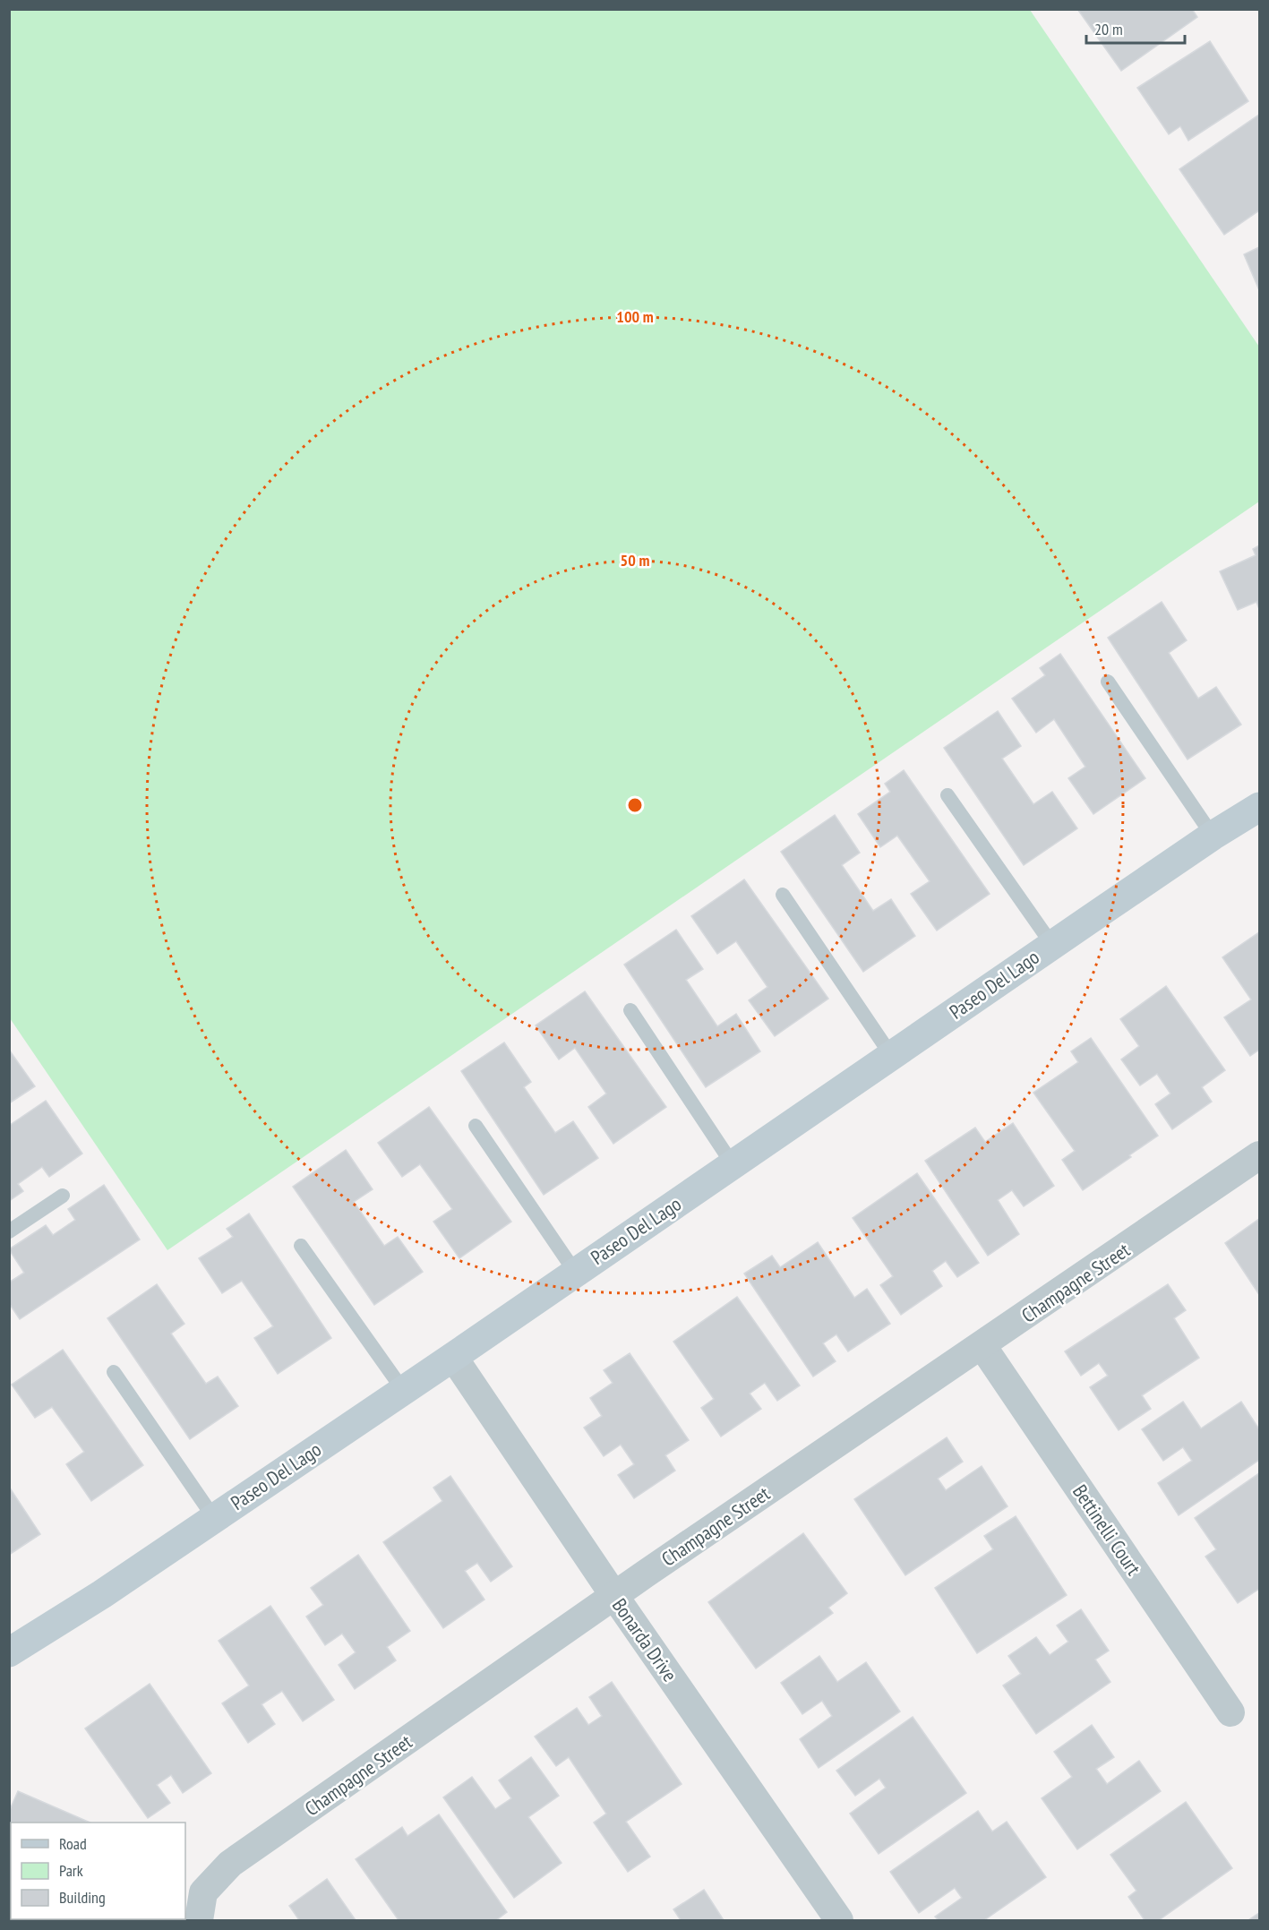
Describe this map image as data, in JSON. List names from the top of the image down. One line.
{"streets":{"street":["Paseo Del Lago","Champagne Street","Bettinelli Court","Bonarda Drive"]},"crossings":[["Paseo Del Lago","Bonarda Drive"],["Champagne Street","Bettinelli Court"],["Champagne Street","Bonarda Drive"]],"legend":["Road","Park","Building"],"scale_bar":"20 m","rings":["100 m","50 m"]}
